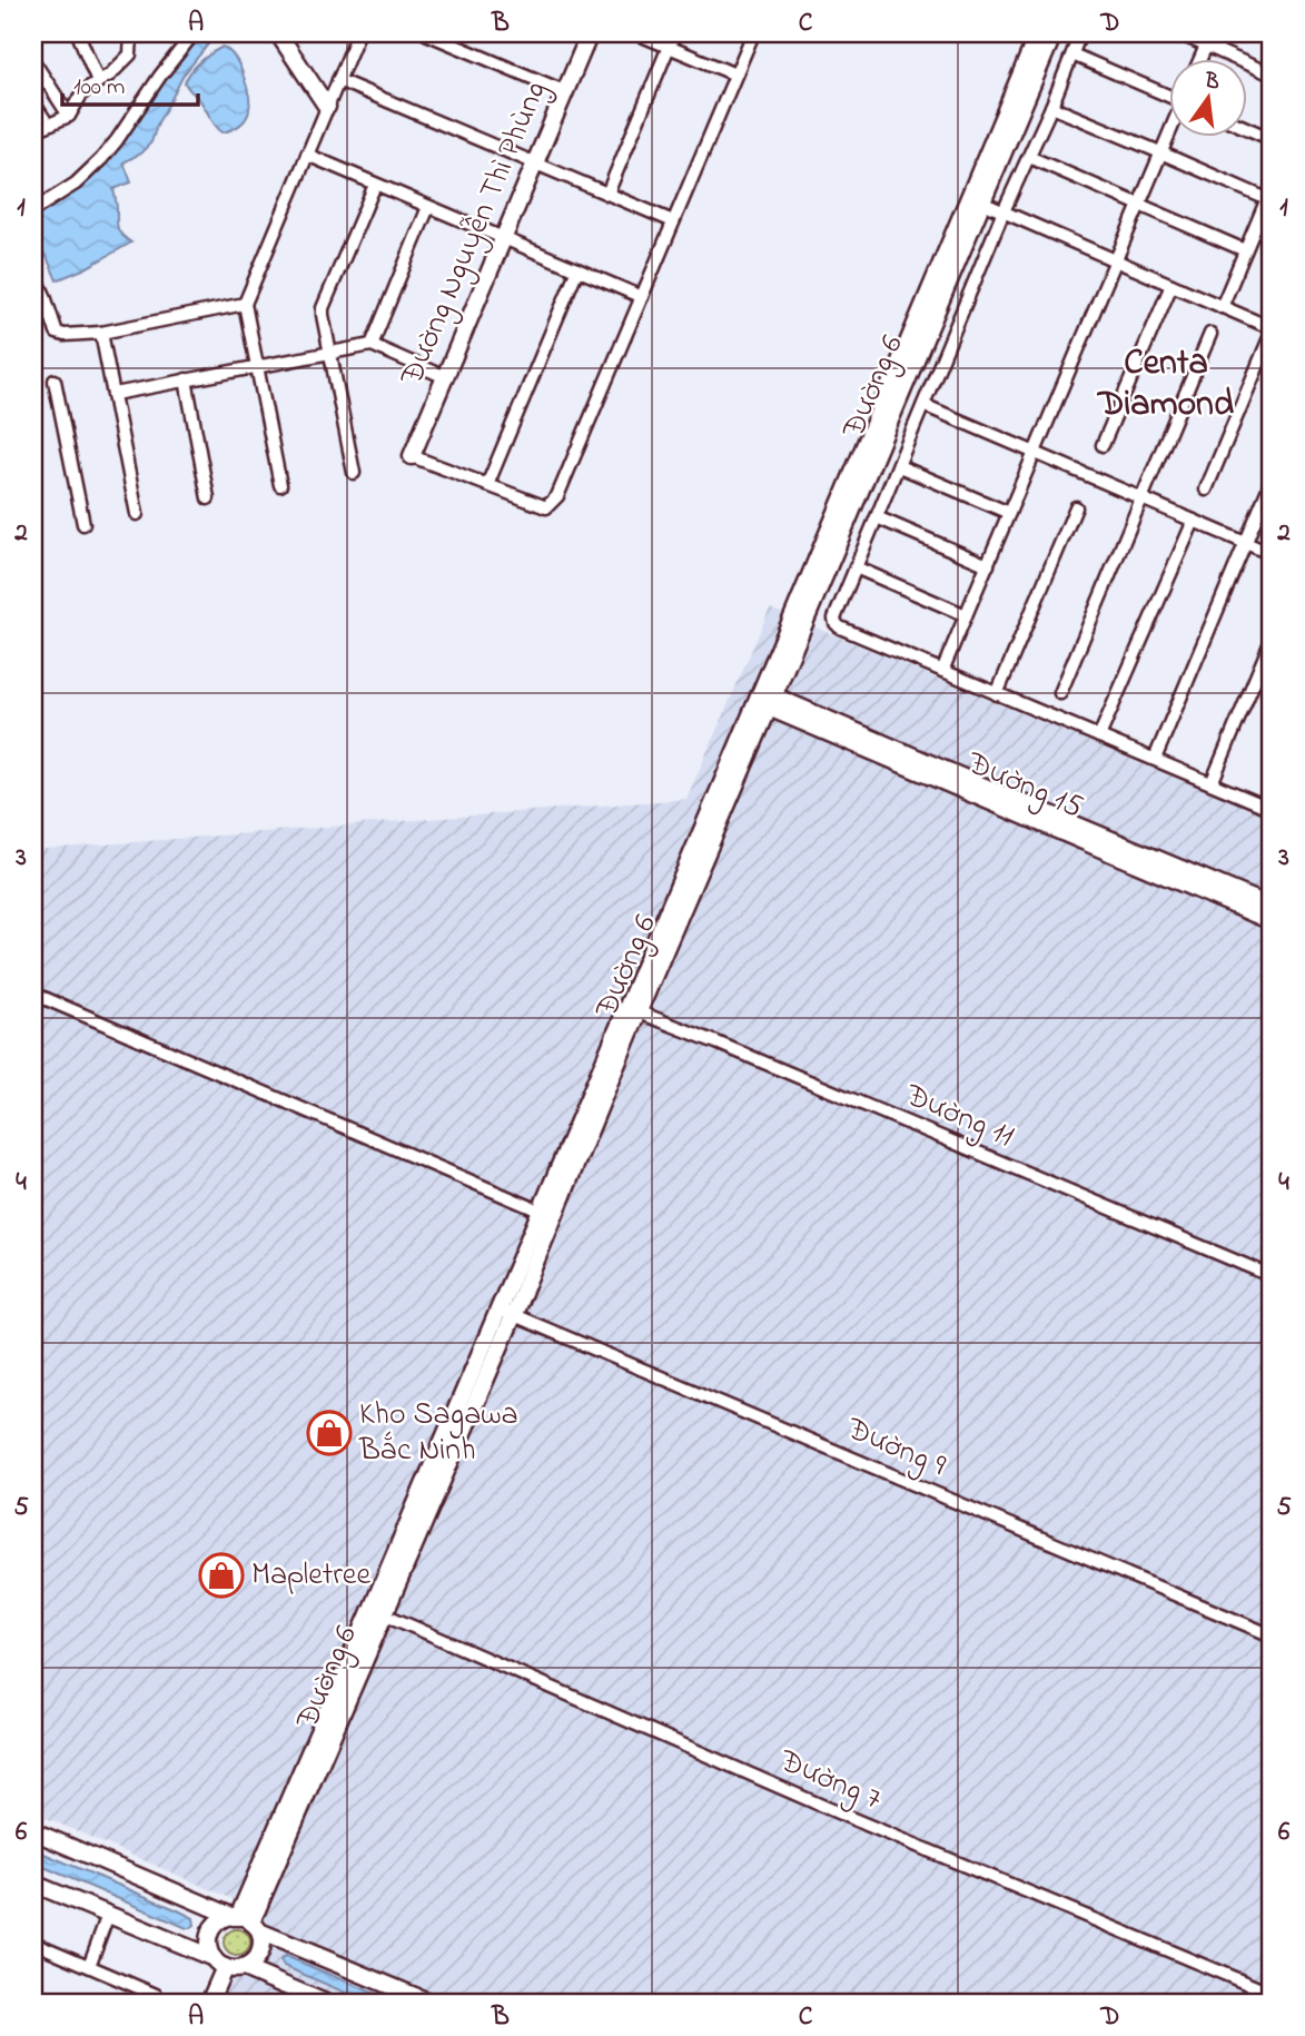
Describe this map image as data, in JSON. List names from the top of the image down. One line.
{"streets":{"main road":["Đường Nguyễn Thì Phùng","Đường 6","Đường 15"],"street":["Đường 11","Đường 9","Đường 7"]},"crossings":[["Đường 6","Đường 15"],["Đường 6","Đường 11"],["Đường 6","Đường 9"],["Đường 6","Đường 7"]],"districts":["Centa Diamond"],"places":{"shop":["Kho Sagawa Bắc Ninh","Mapletree"]},"scale_bar":"100 m","north":"top","grid":{"columns":["A","B","C","D"],"rows":["1","2","3","4","5","6"]}}
